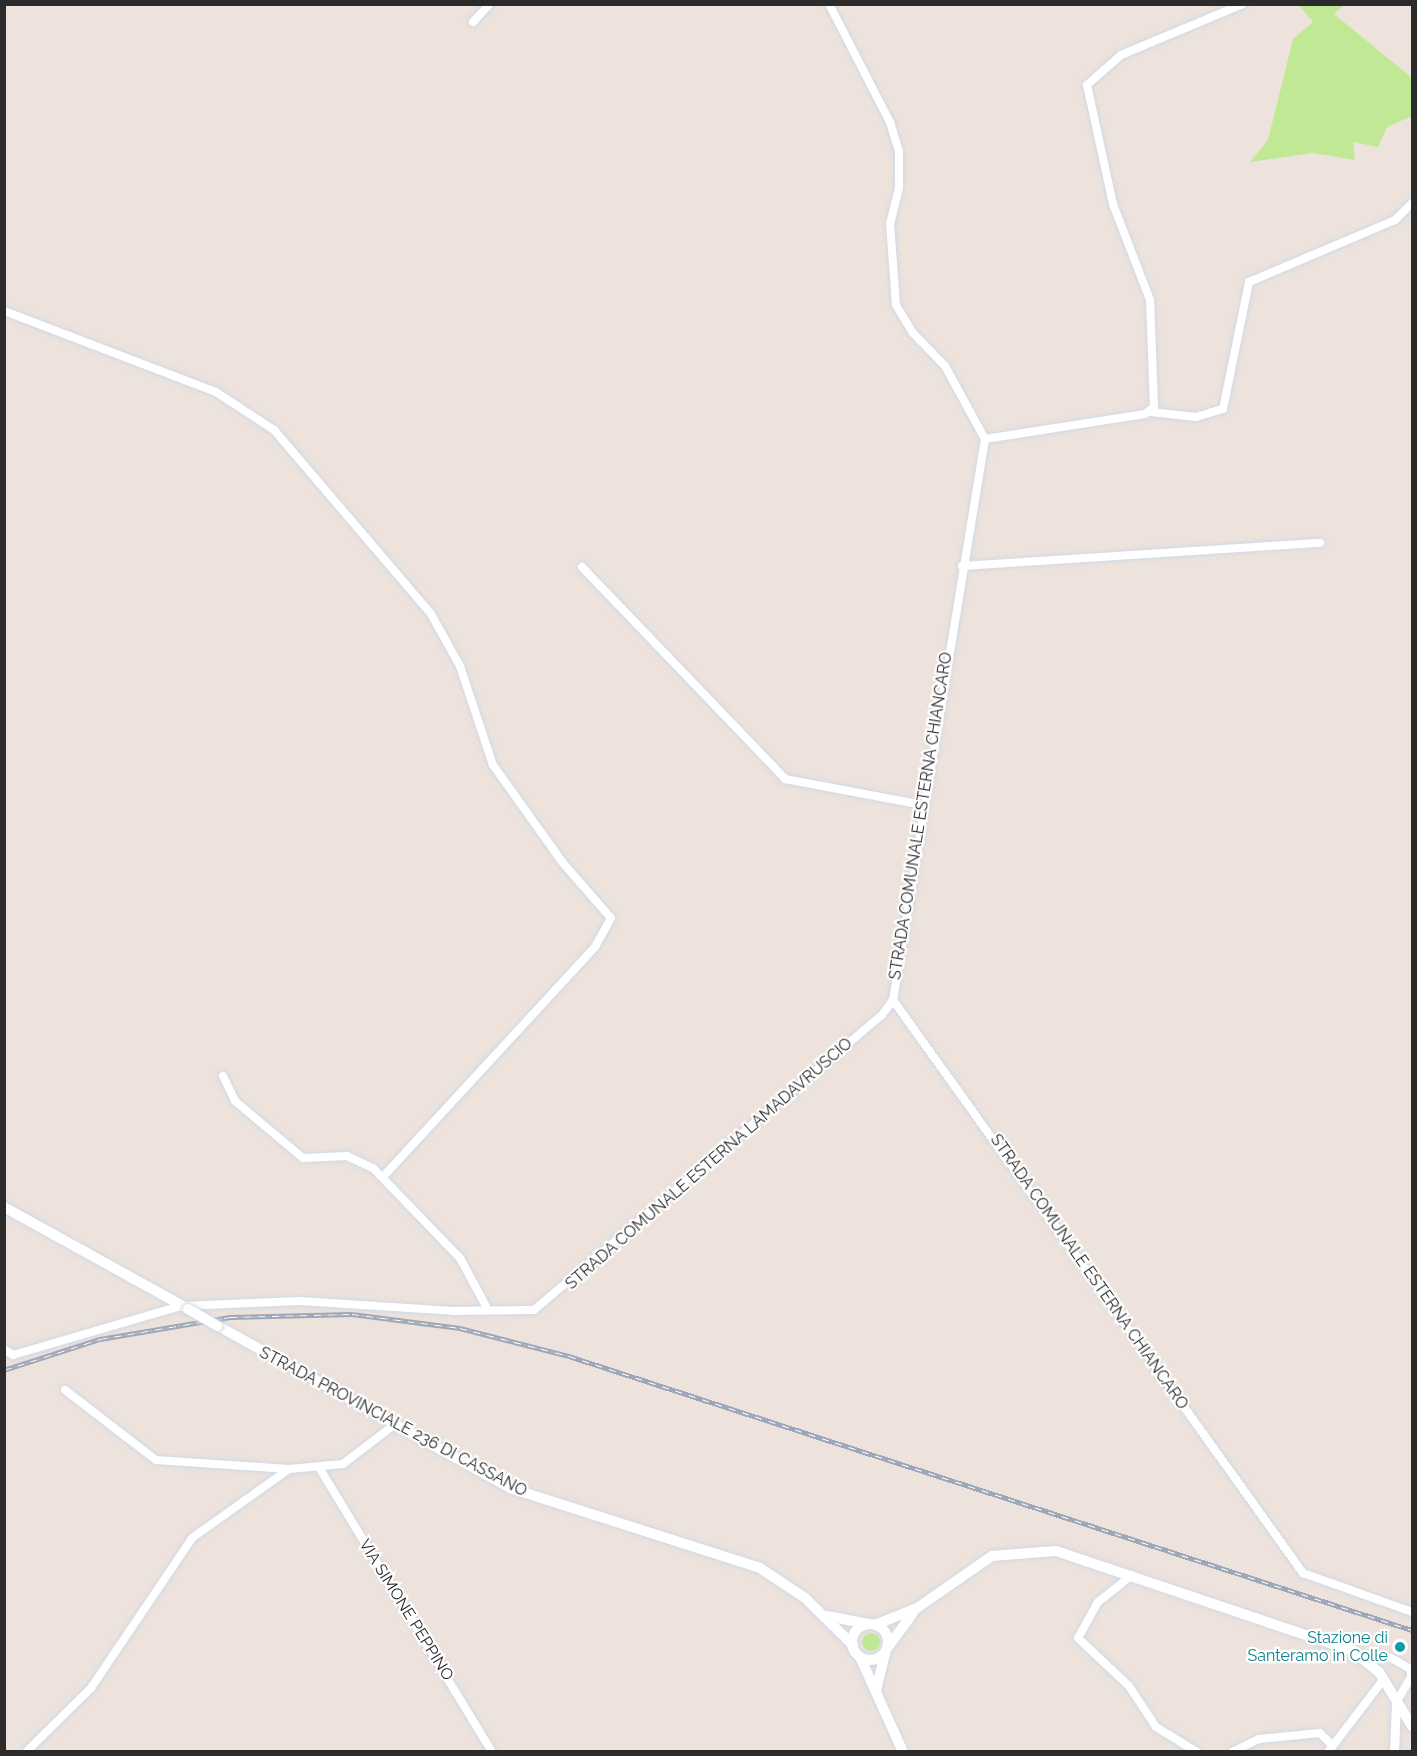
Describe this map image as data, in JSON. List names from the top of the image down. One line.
{"streets":{"main road":["STRADA PROVINCIALE 236 DI CASSANO"],"street":["STRADA COMUNALE ESTERNA CHIANCARO","STRADA COMUNALE ESTERNA LAMADAVRUSCIO","VIA SIMONE PEPPINO"]},"crossings":[["STRADA COMUNALE ESTERNA CHIANCARO","STRADA COMUNALE ESTERNA LAMADAVRUSCIO"],["STRADA COMUNALE ESTERNA LAMADAVRUSCIO","STRADA PROVINCIALE 236 DI CASSANO"]],"places":["Stazione di Santeramo in Colle"]}
